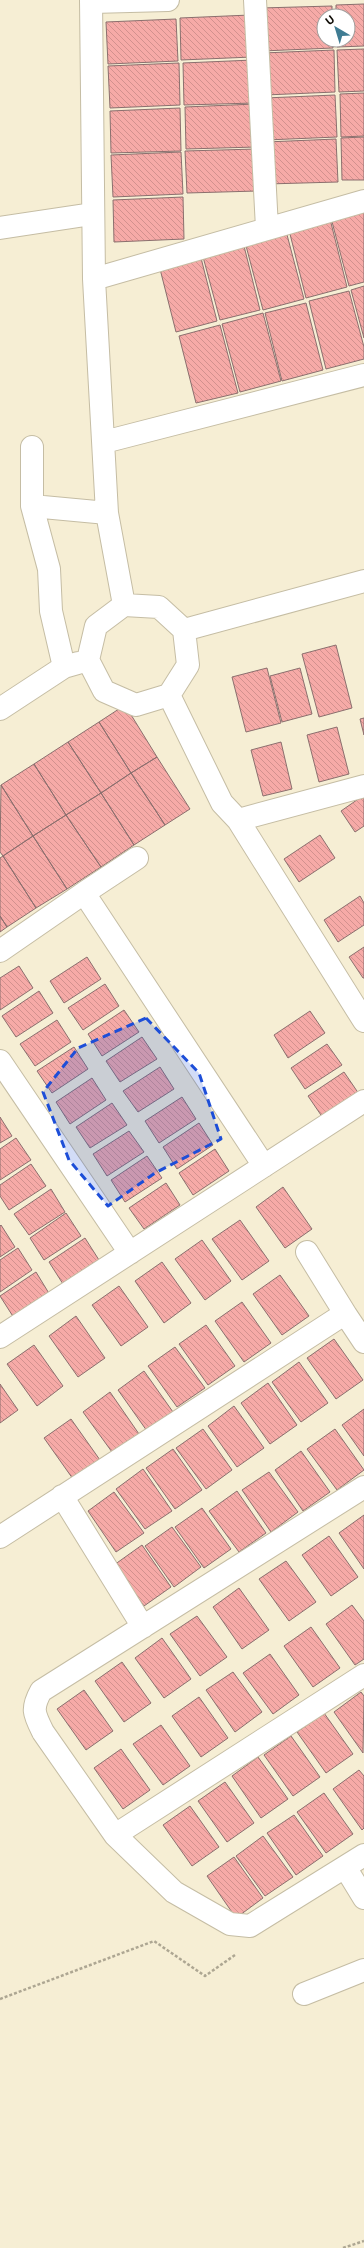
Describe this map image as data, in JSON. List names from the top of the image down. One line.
{"north":"top left"}
